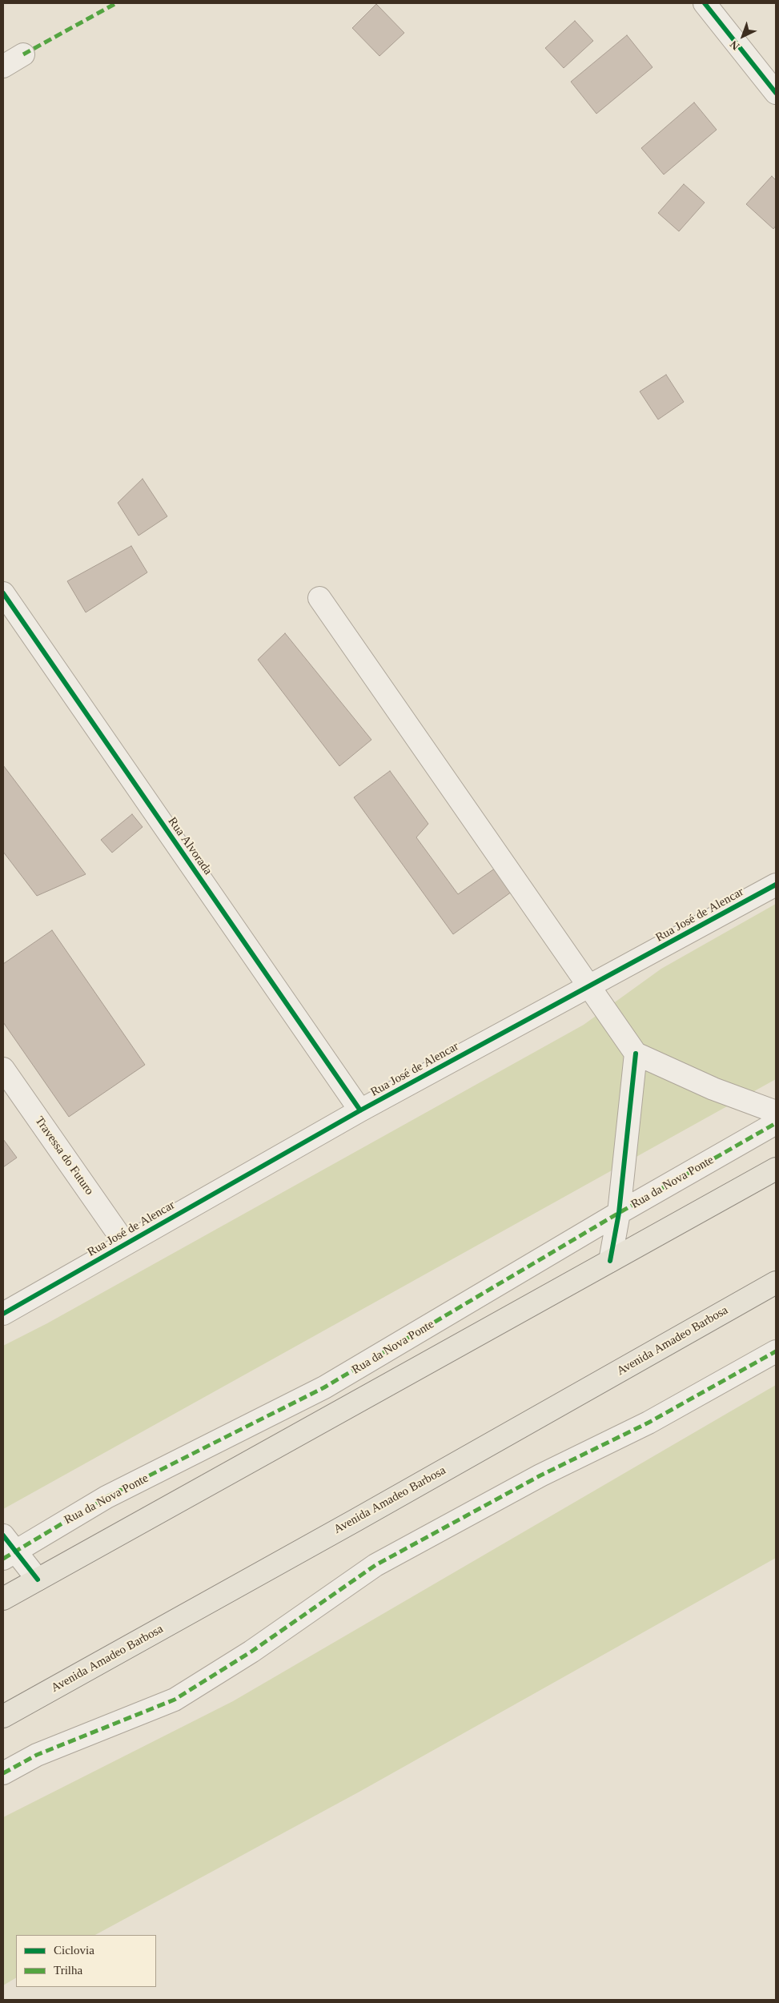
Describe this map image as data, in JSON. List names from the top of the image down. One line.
{"streets":{"main road":["Avenida Amadeo Barbosa"],"street":["Rua Alvorada","Rua José de Alencar","Travessa do Futuro","Rua da Nova Ponte"]},"crossings":[["Rua Alvorada","Rua José de Alencar"],["Rua José de Alencar","Travessa do Futuro"]],"legend":["Ciclovia","Trilha"],"north":"bottom left"}
